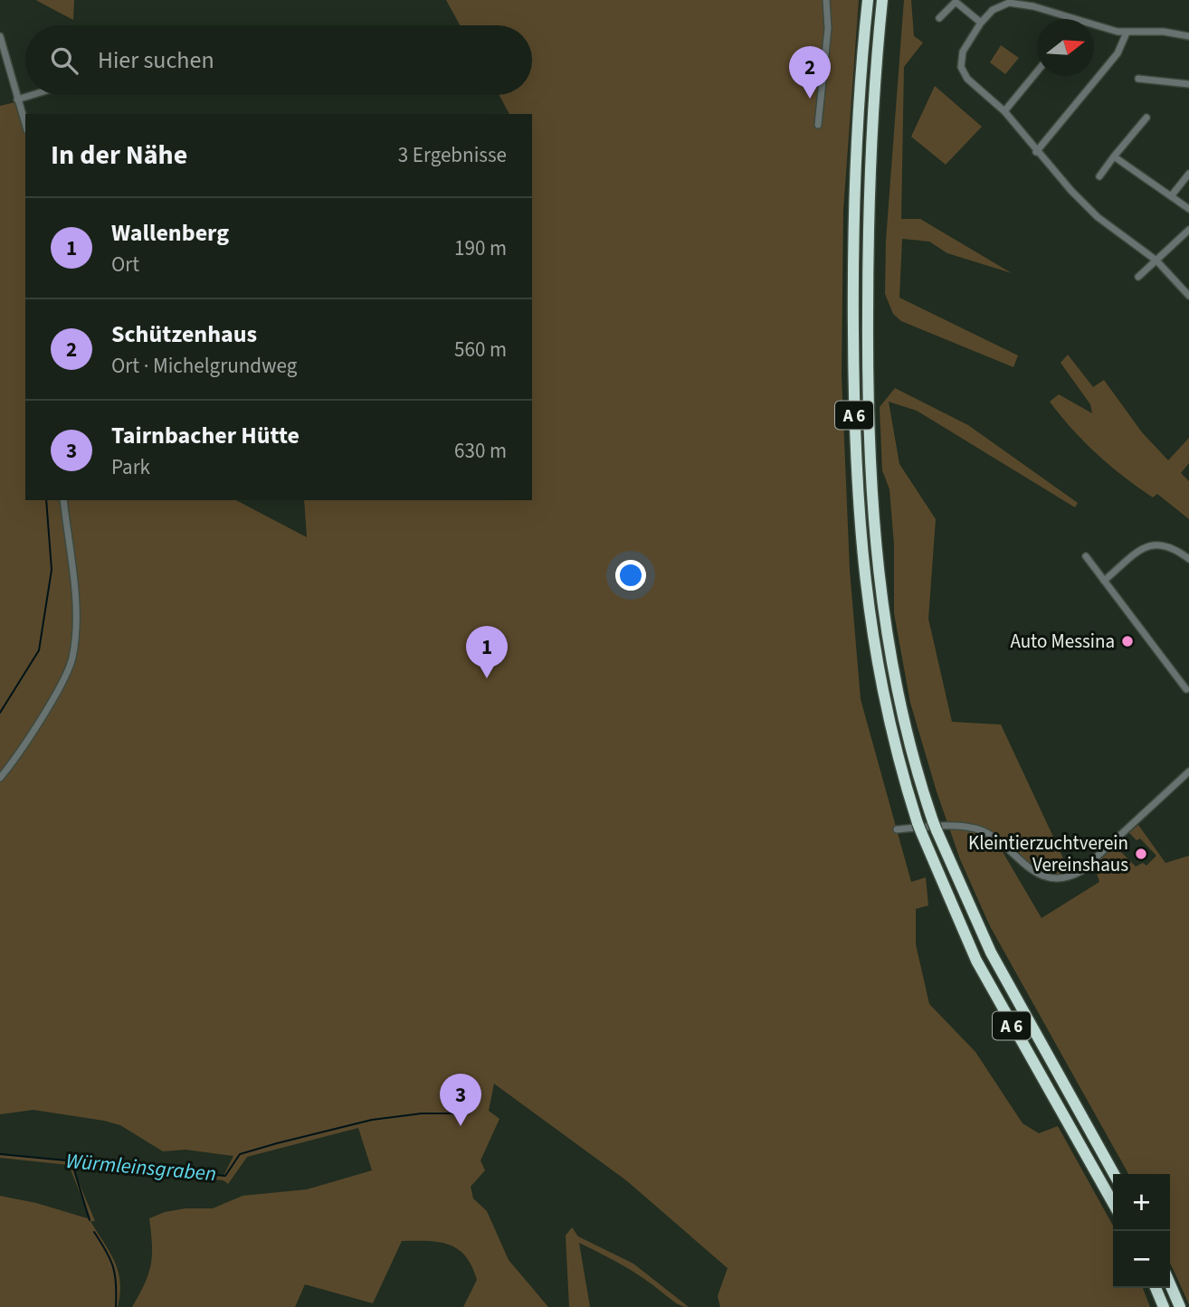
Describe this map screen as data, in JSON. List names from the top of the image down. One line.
{"streets":{"highway":["A 6"]},"water":["Würmleinsgraben"],"places":["Auto Messina","Kleintierzuchtverein Vereinshaus"],"north":"right","page":{"search":"Hier suchen","pins":["2","1","3"],"heading":["In der Nähe","3 Ergebnisse"],"list":[{"mark":"1","name":"Wallenberg","note":"Ort","value":"190 m"},{"mark":"2","name":"Schützenhaus","note":"Ort · Michelgrundweg","value":"560 m"},{"mark":"3","name":"Tairnbacher Hütte","note":"Park","value":"630 m"}],"map_buttons":["+","−"]}}
